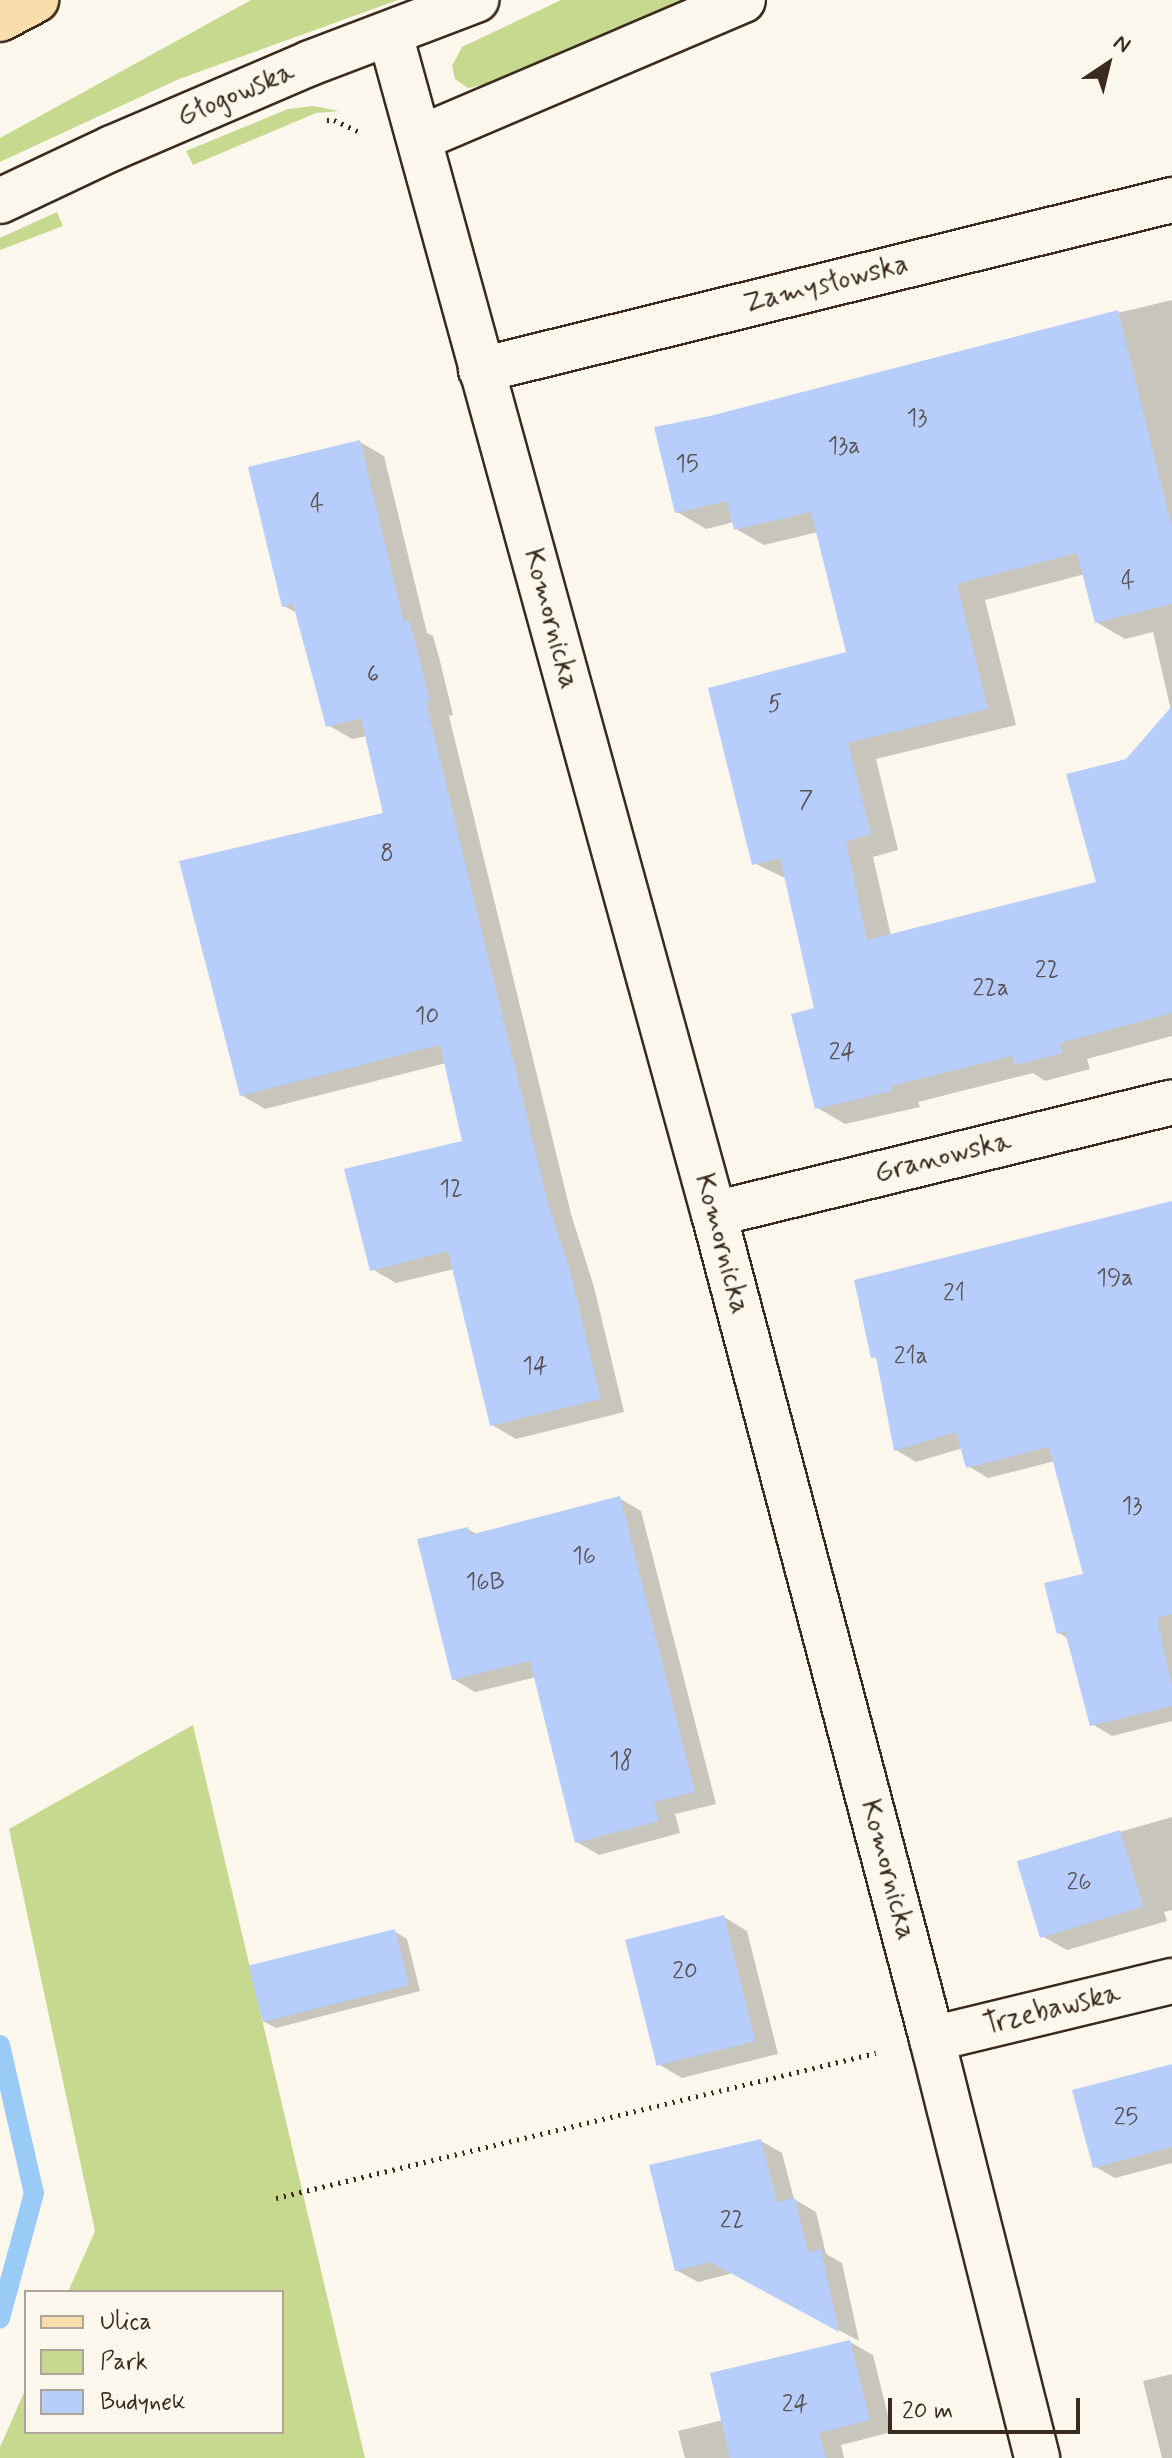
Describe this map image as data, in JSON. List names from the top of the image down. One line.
{"streets":{"street":["Głogowska","Zamysłowska","Komornicka","Granowska","Trzebawska"]},"crossings":[["Głogowska","Komornicka"],["Zamysłowska","Komornicka"],["Komornicka","Granowska"],["Komornicka","Trzebawska"]],"house_numbers":["13","13a","15","4","4","6","5","7","8","22","22a","10","24","12","19a","21","21a","14","13","16","16B","18","26","20","25","22","24"],"legend":["Ulica","Park","Budynek"],"scale_bar":"20 m","north":"top right"}
